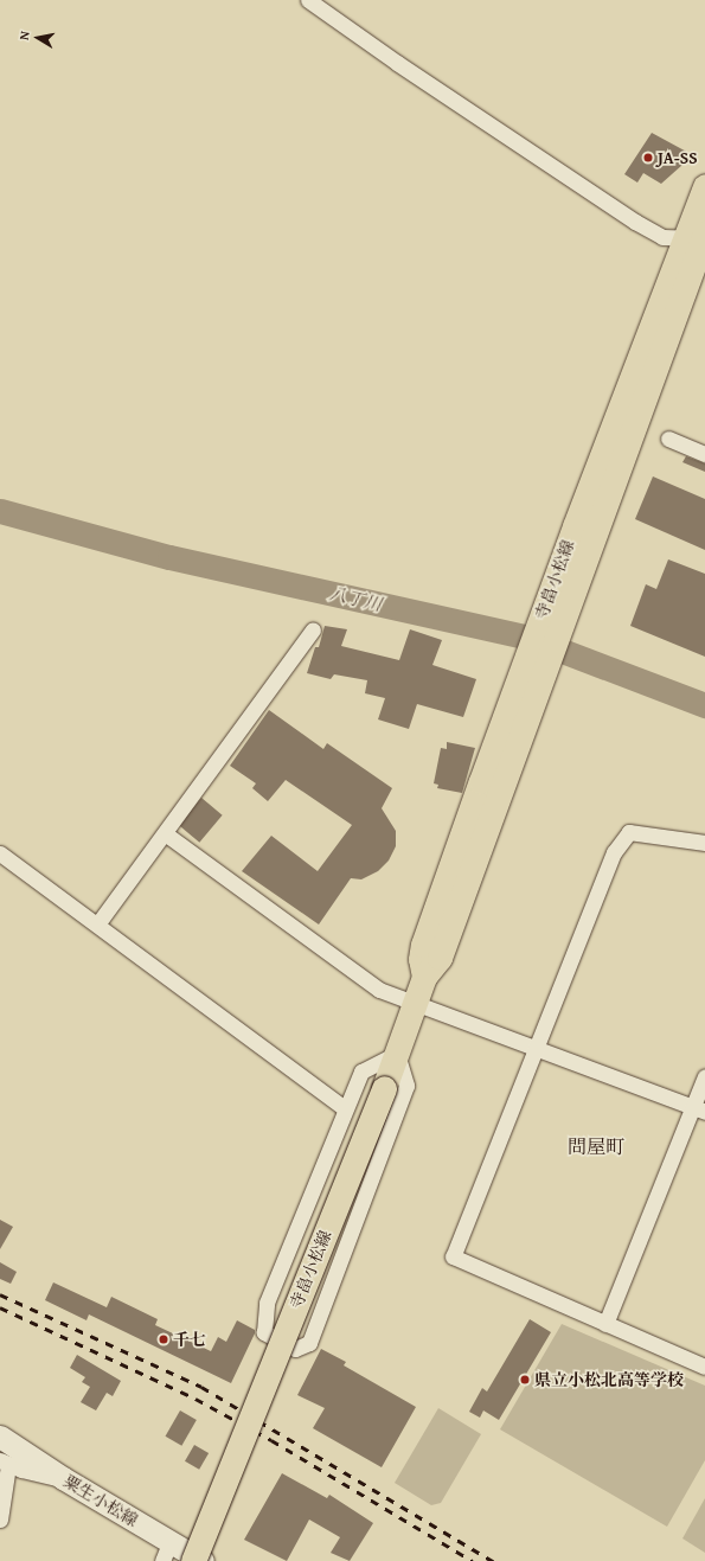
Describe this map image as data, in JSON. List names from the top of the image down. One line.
{"streets":{"main road":["寺畠小松線","粟生小松線"]},"districts":["問屋町"],"water":["八丁川"],"places":["JA-SS","千七","県立小松北高等学校"],"north":"left"}
